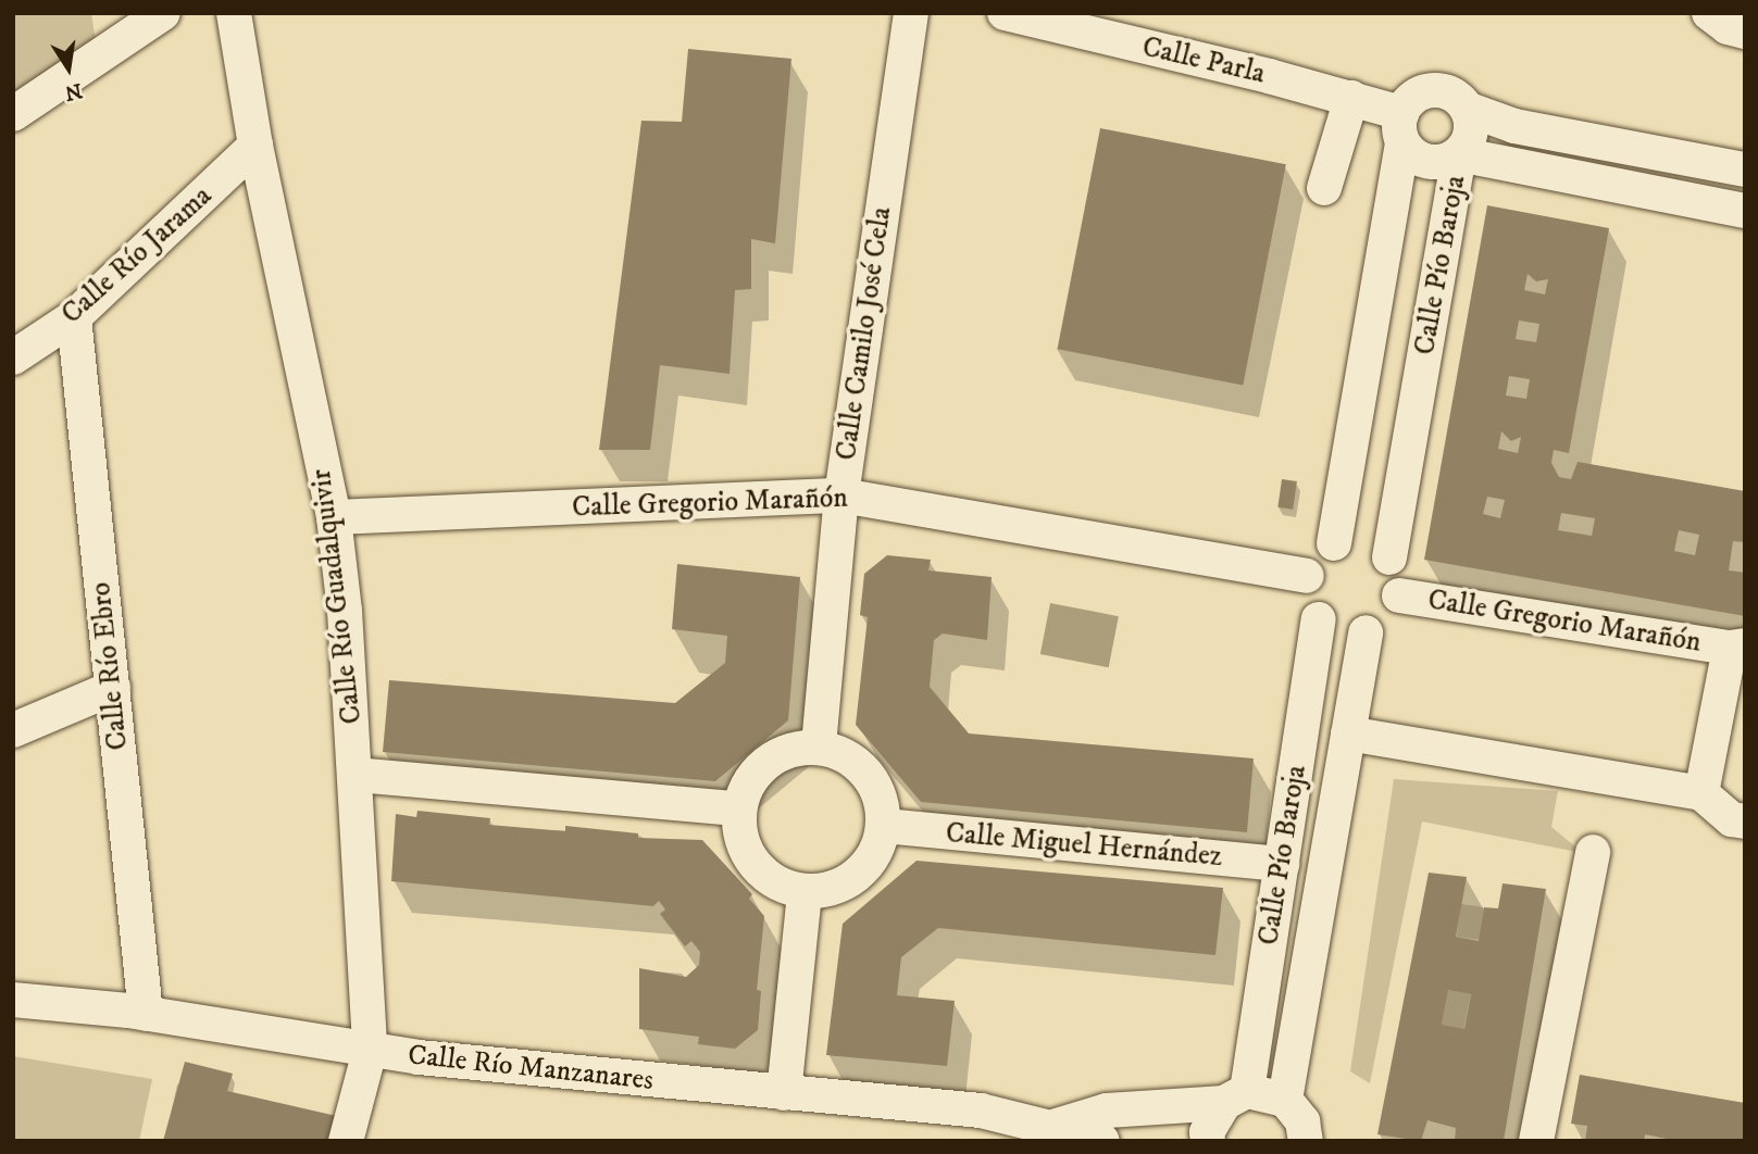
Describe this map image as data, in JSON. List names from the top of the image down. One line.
{"streets":{"street":["Calle Parla","Calle Río Jarama","Calle Pío Baroja","Calle Camilo José Cela","Calle Gregorio Marañón","Calle Río Guadalquivir","Calle Río Ebro","Calle Miguel Hernández","Calle Río Manzanares"]},"crossings":[["Calle Parla","Calle Pío Baroja"],["Calle Río Jarama","Calle Río Guadalquivir"],["Calle Río Jarama","Calle Río Ebro"],["Calle Pío Baroja","Calle Gregorio Marañón"],["Calle Pío Baroja","Calle Miguel Hernández"],["Calle Camilo José Cela","Calle Gregorio Marañón"],["Calle Camilo José Cela","Calle Miguel Hernández"],["Calle Gregorio Marañón","Calle Río Guadalquivir"],["Calle Río Guadalquivir","Calle Río Manzanares"],["Calle Río Ebro","Calle Río Manzanares"]],"north":"bottom"}
